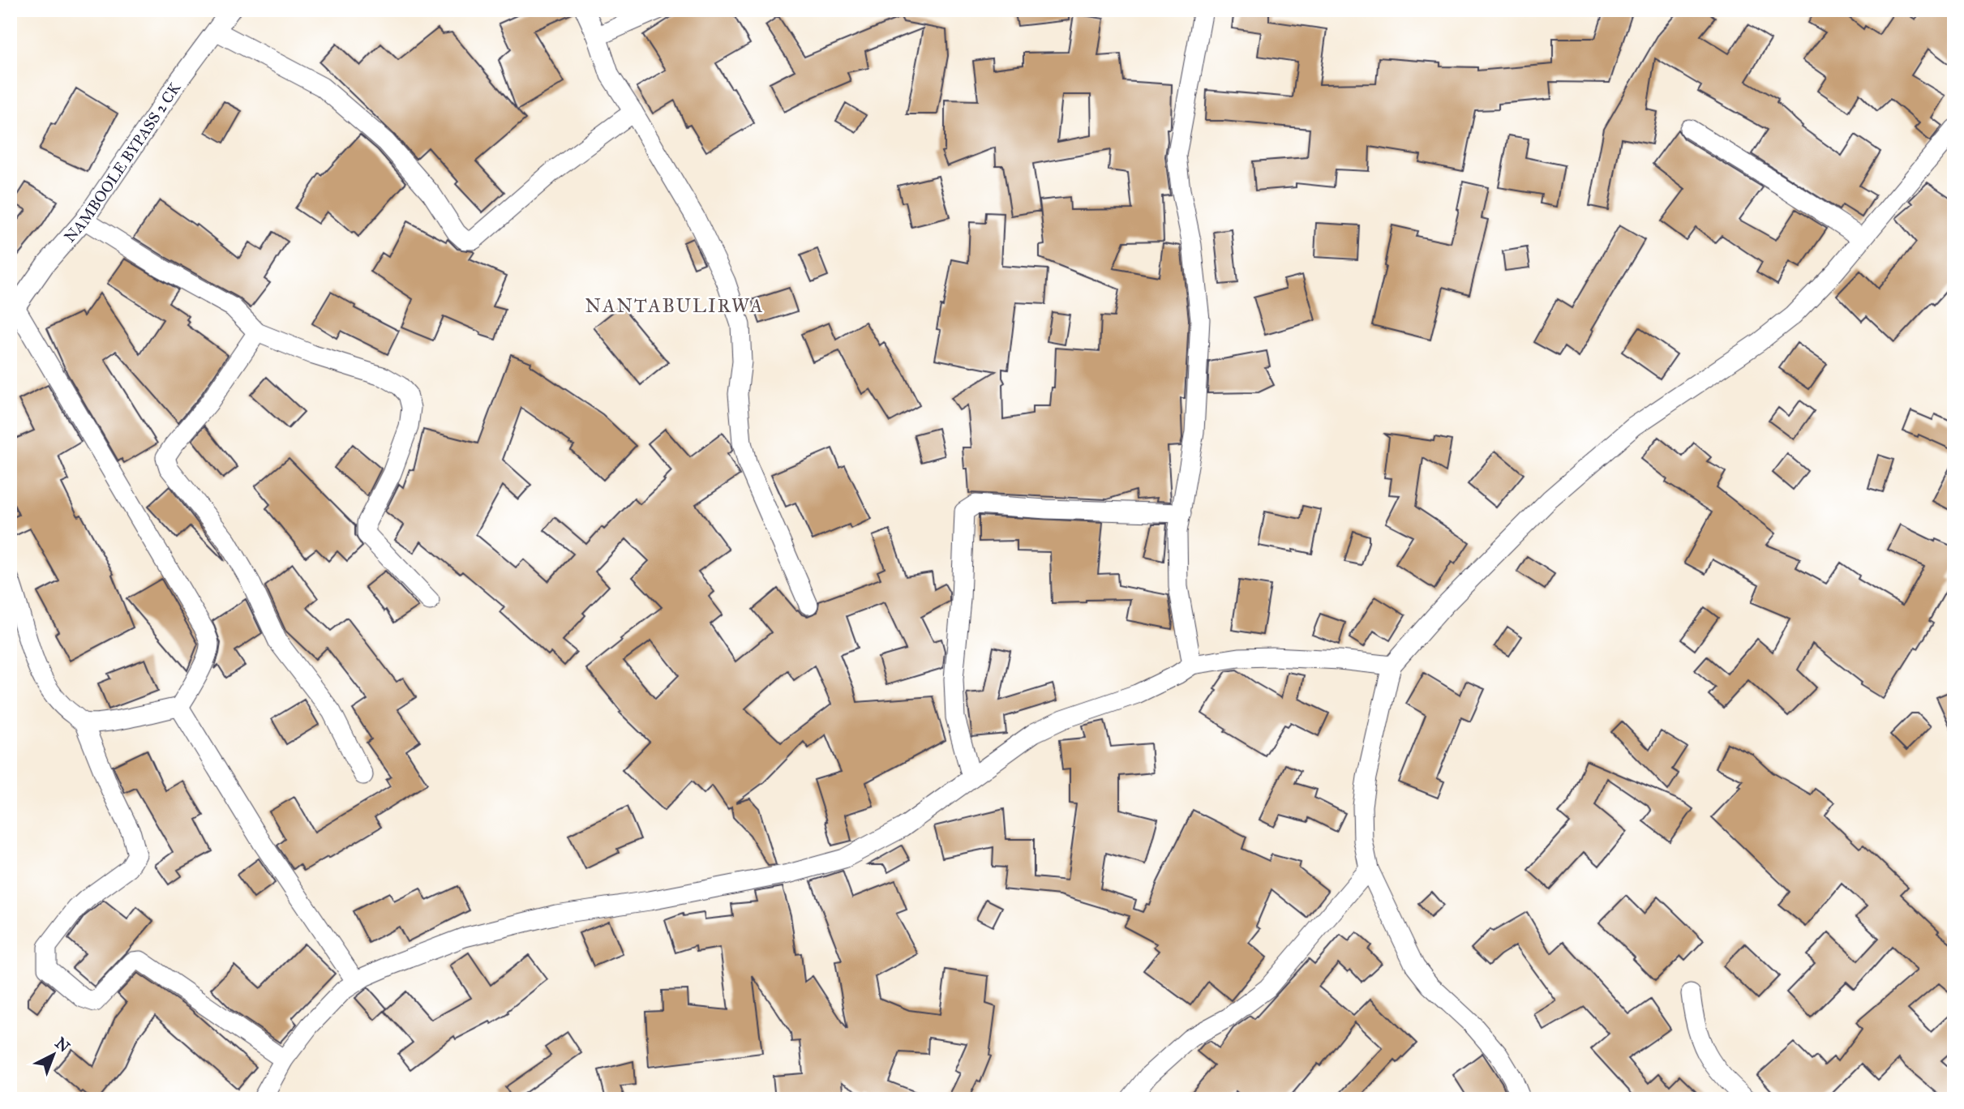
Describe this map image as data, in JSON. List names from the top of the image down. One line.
{"streets":{"street":["NAMBOOLE BYPASS 2 CK"]},"districts":["NANTABULIRWA"],"north":"top right"}
